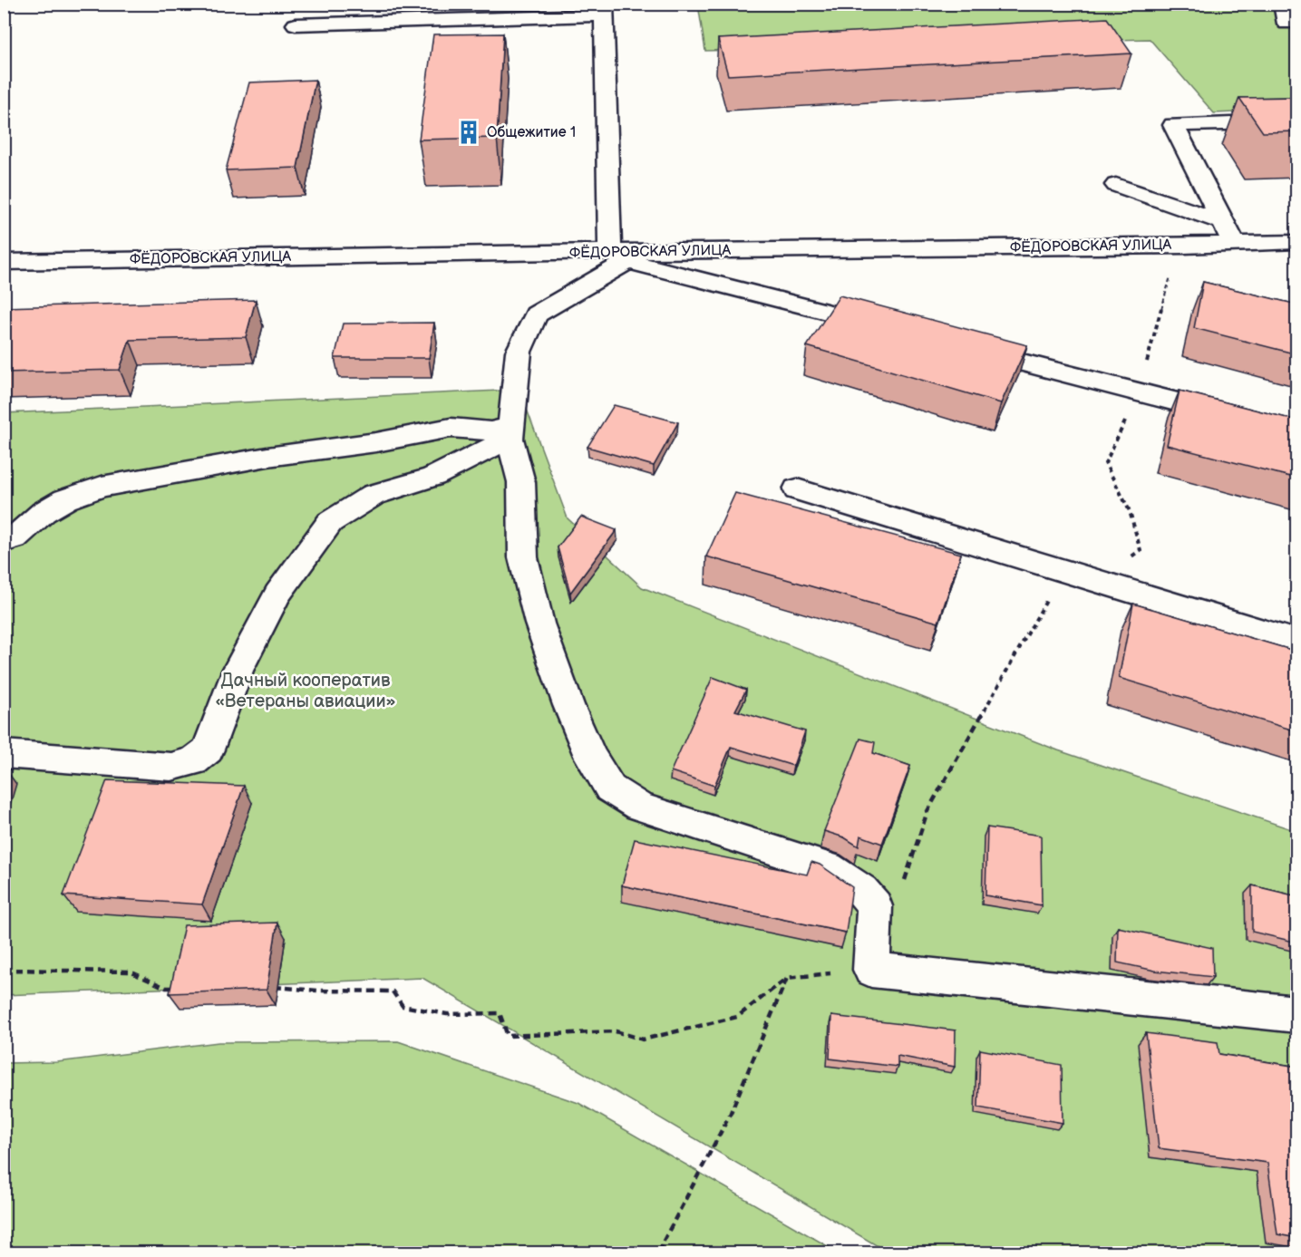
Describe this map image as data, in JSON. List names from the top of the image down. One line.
{"streets":{"street":["ФЁДОРОВСКАЯ УЛИЦА"]},"parks":["Дачный кооператив «Ветераны авиации»"],"places":{"building":["Общежитие 1"]}}
